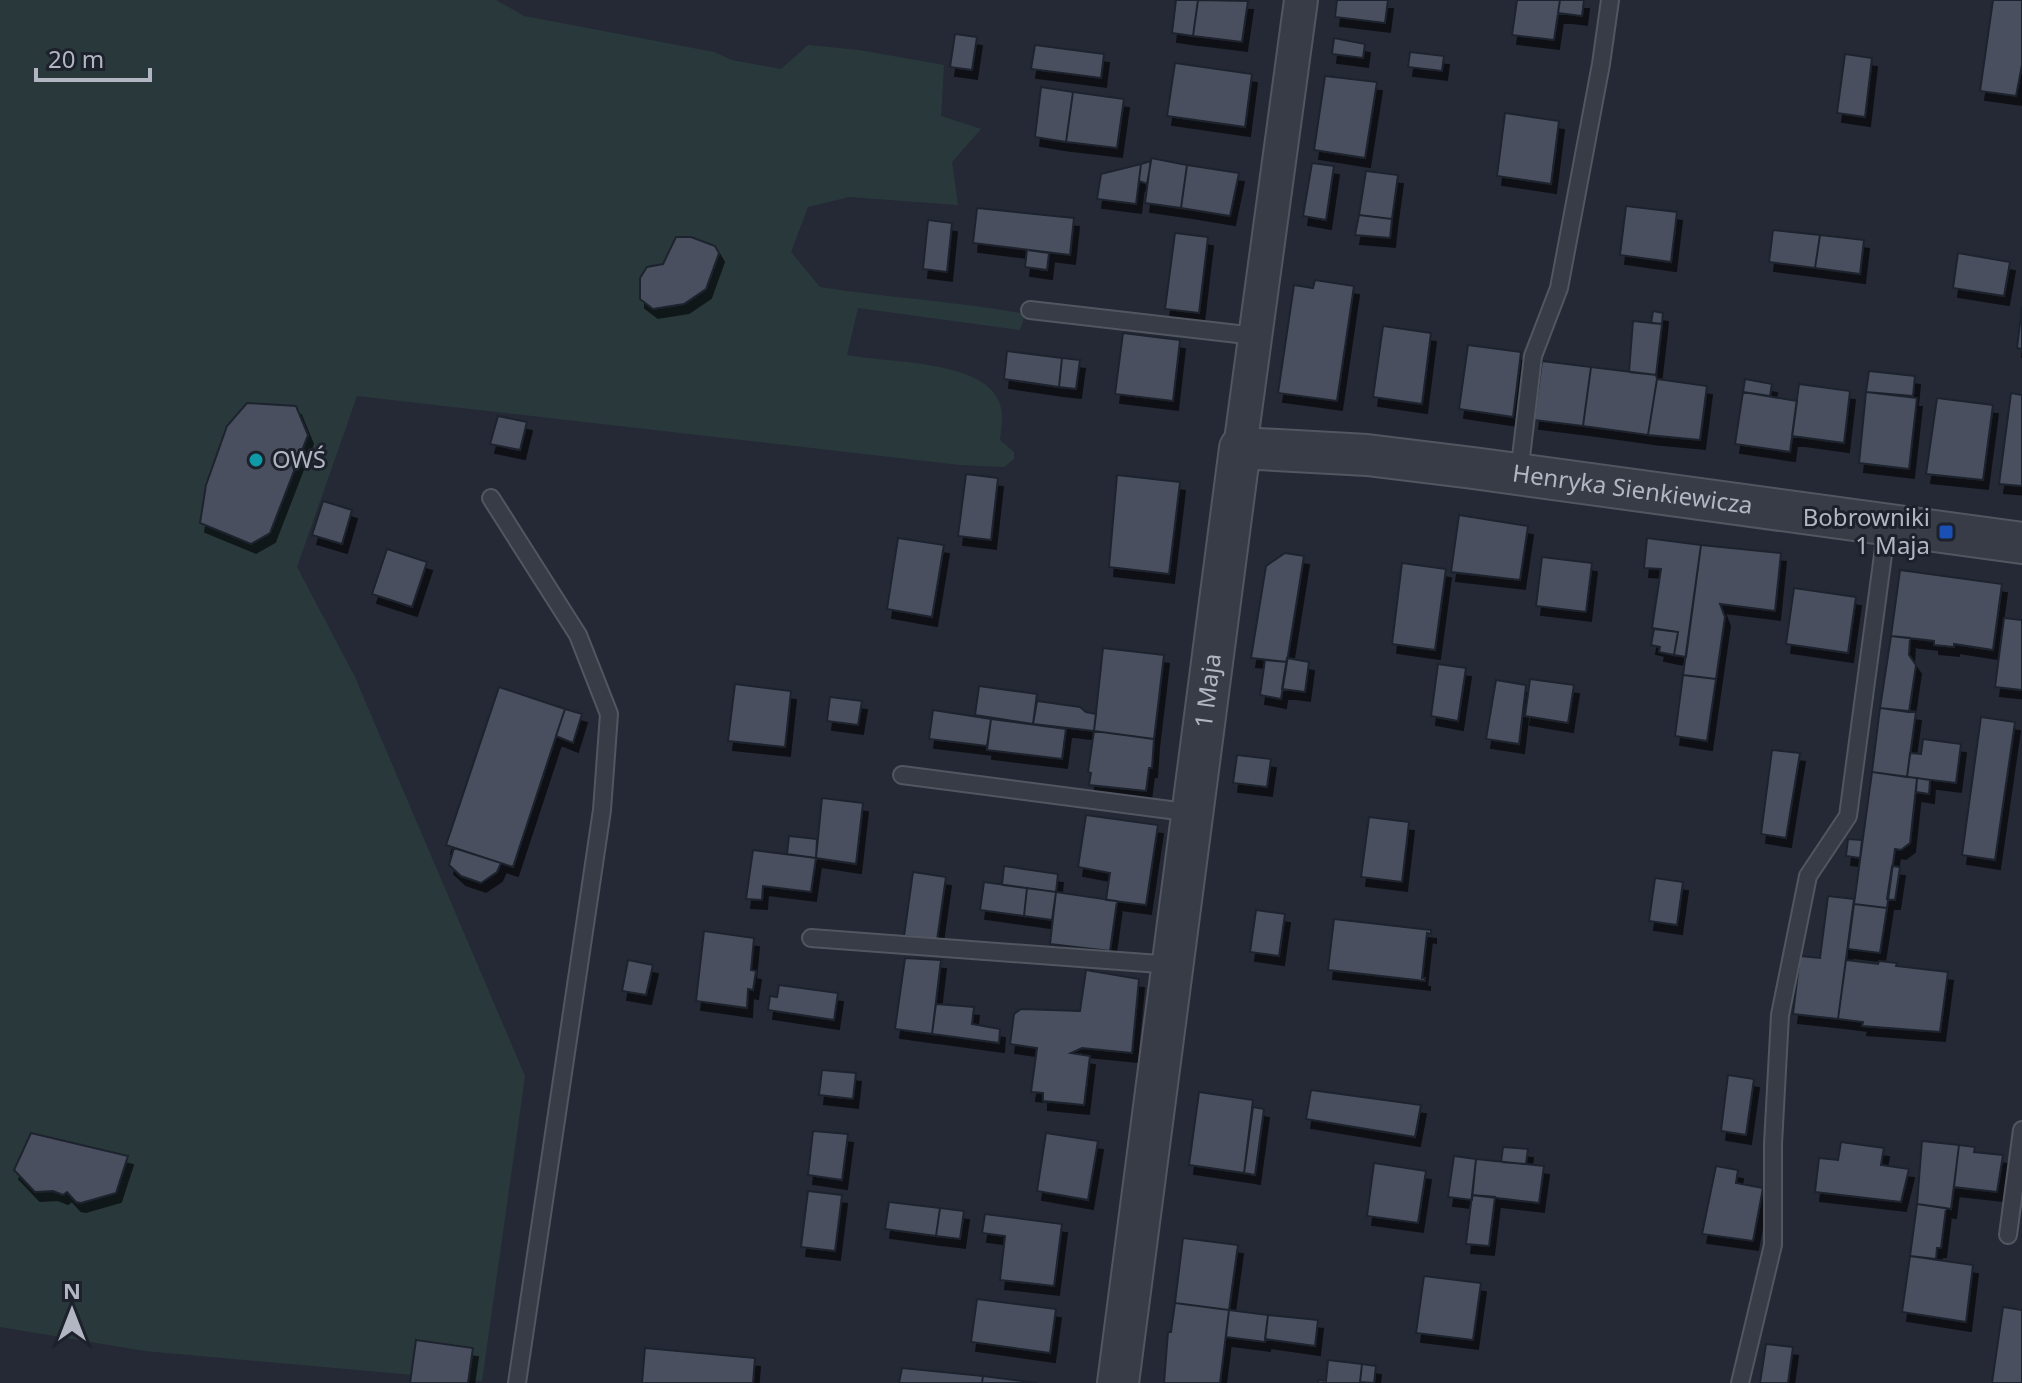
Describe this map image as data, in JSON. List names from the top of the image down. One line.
{"streets":{"street":["Henryka Sienkiewicza","1 Maja"]},"crossings":[["Henryka Sienkiewicza","1 Maja"]],"places":{"other":["OWŚ"],"transit":["Bobrowniki 1 Maja"]},"scale_bar":"20 m","north":"top"}
